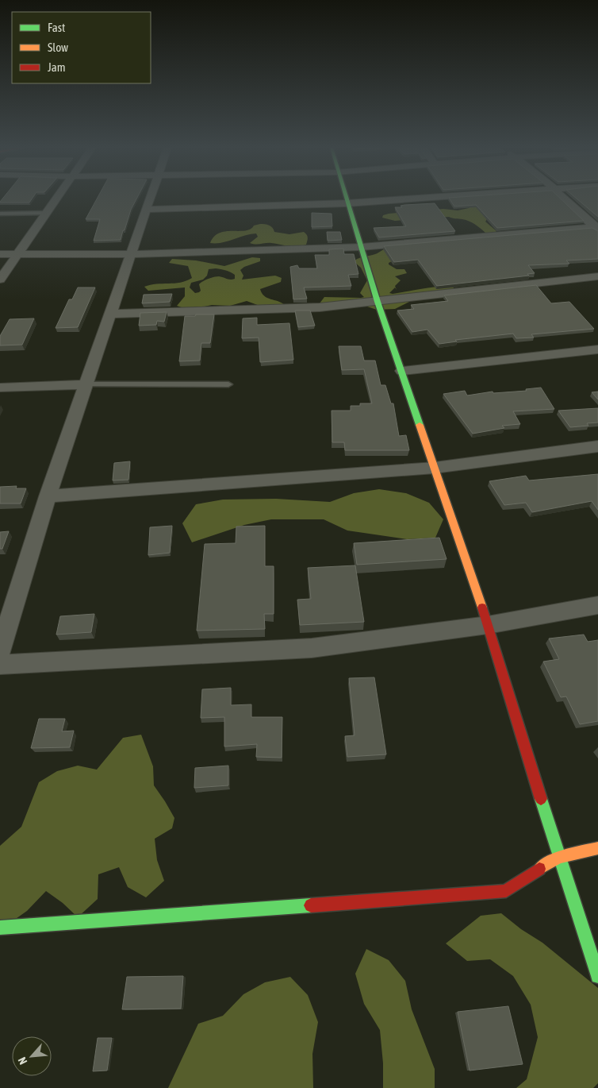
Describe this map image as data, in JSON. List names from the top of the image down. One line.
{"legend":["Fast","Slow","Jam"],"north":"bottom left"}
